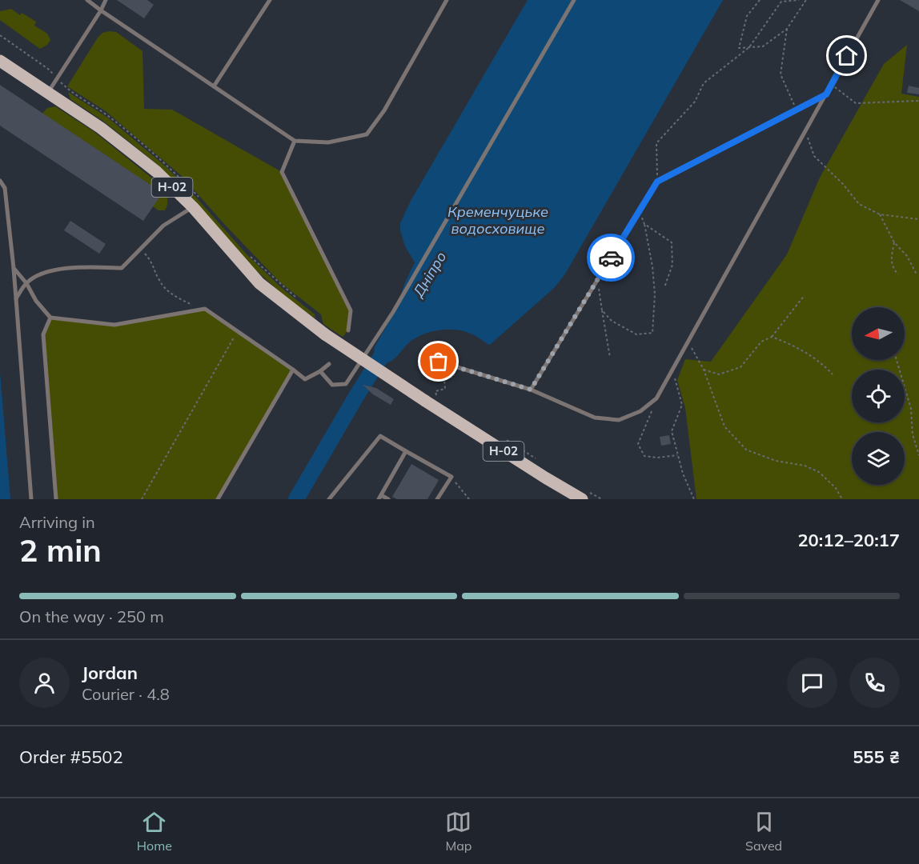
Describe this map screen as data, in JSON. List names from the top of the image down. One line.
{"streets":{"main road":["Н-02"]},"water":["Кременчуцьке водосховище","Дніпро"],"north":"left","page":{"heading":["2 min","Arriving in","20:12–20:17"],"panel":["Jordan","Courier · 4.8","Order #5502","555 ₴"],"bar":"On the way · 250 m","tabs":["Home","Map","Saved"]}}
